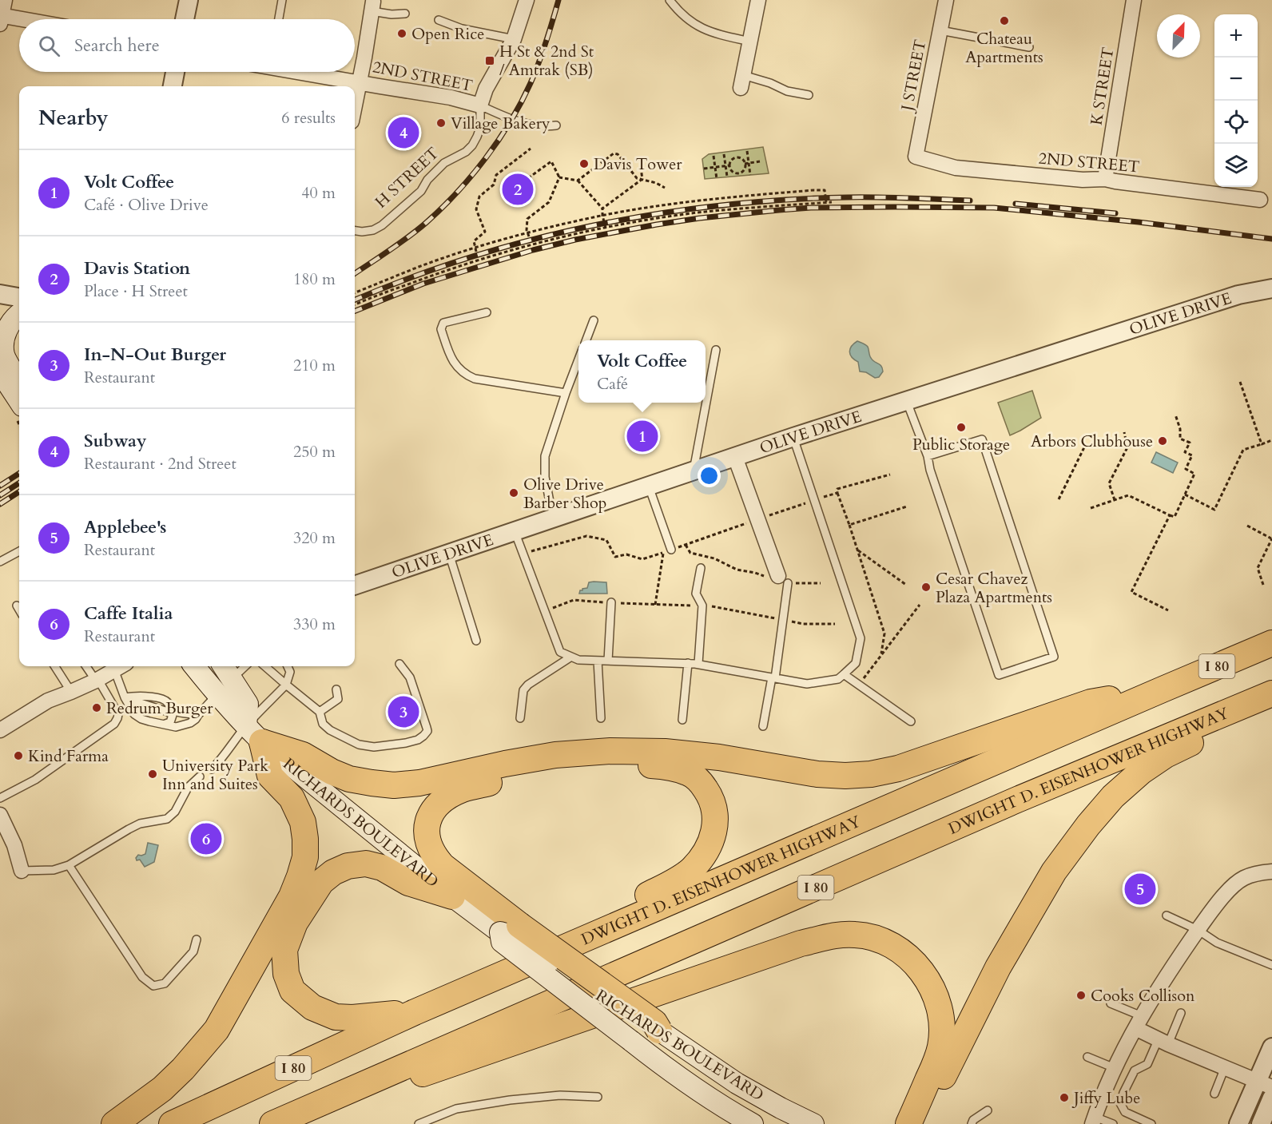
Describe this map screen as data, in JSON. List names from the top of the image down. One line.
{"streets":{"highway":["I 80","DWIGHT D. EISENHOWER HIGHWAY"],"main road":["RICHARDS BOULEVARD"],"street":["J STREET","2ND STREET","K STREET","H STREET","OLIVE DRIVE"]},"crossings":[["J STREET","2ND STREET"],["2ND STREET","K STREET"],["2ND STREET","H STREET"]],"places":{"other":["Chateau Apartments","Open Rice","Village Bakery","Davis Tower","Public Storage","Arbors Clubhouse","Olive Drive Barber Shop","Cesar Chavez Plaza Apartments","Redrum Burger","Kind Farma","University Park Inn and Suites","Cooks Collison","Jiffy Lube"],"transit":["H St & 2nd St / Amtrak (SB)"]},"north":"top right","page":{"map_buttons":["+","−"],"search":"Search here","heading":["Nearby","6 results"],"pins":["4","2","1","3","6","5"],"list":[{"mark":"1","name":"Volt Coffee","note":"Café · Olive Drive","value":"40 m"},{"mark":"2","name":"Davis Station","note":"Place · H Street","value":"180 m"},{"mark":"3","name":"In-N-Out Burger","note":"Restaurant","value":"210 m"},{"mark":"4","name":"Subway","note":"Restaurant · 2nd Street","value":"250 m"},{"mark":"5","name":"Applebee's","note":"Restaurant","value":"320 m"},{"mark":"6","name":"Caffe Italia","note":"Restaurant","value":"330 m"}],"popup":["Volt Coffee","Café"]}}
